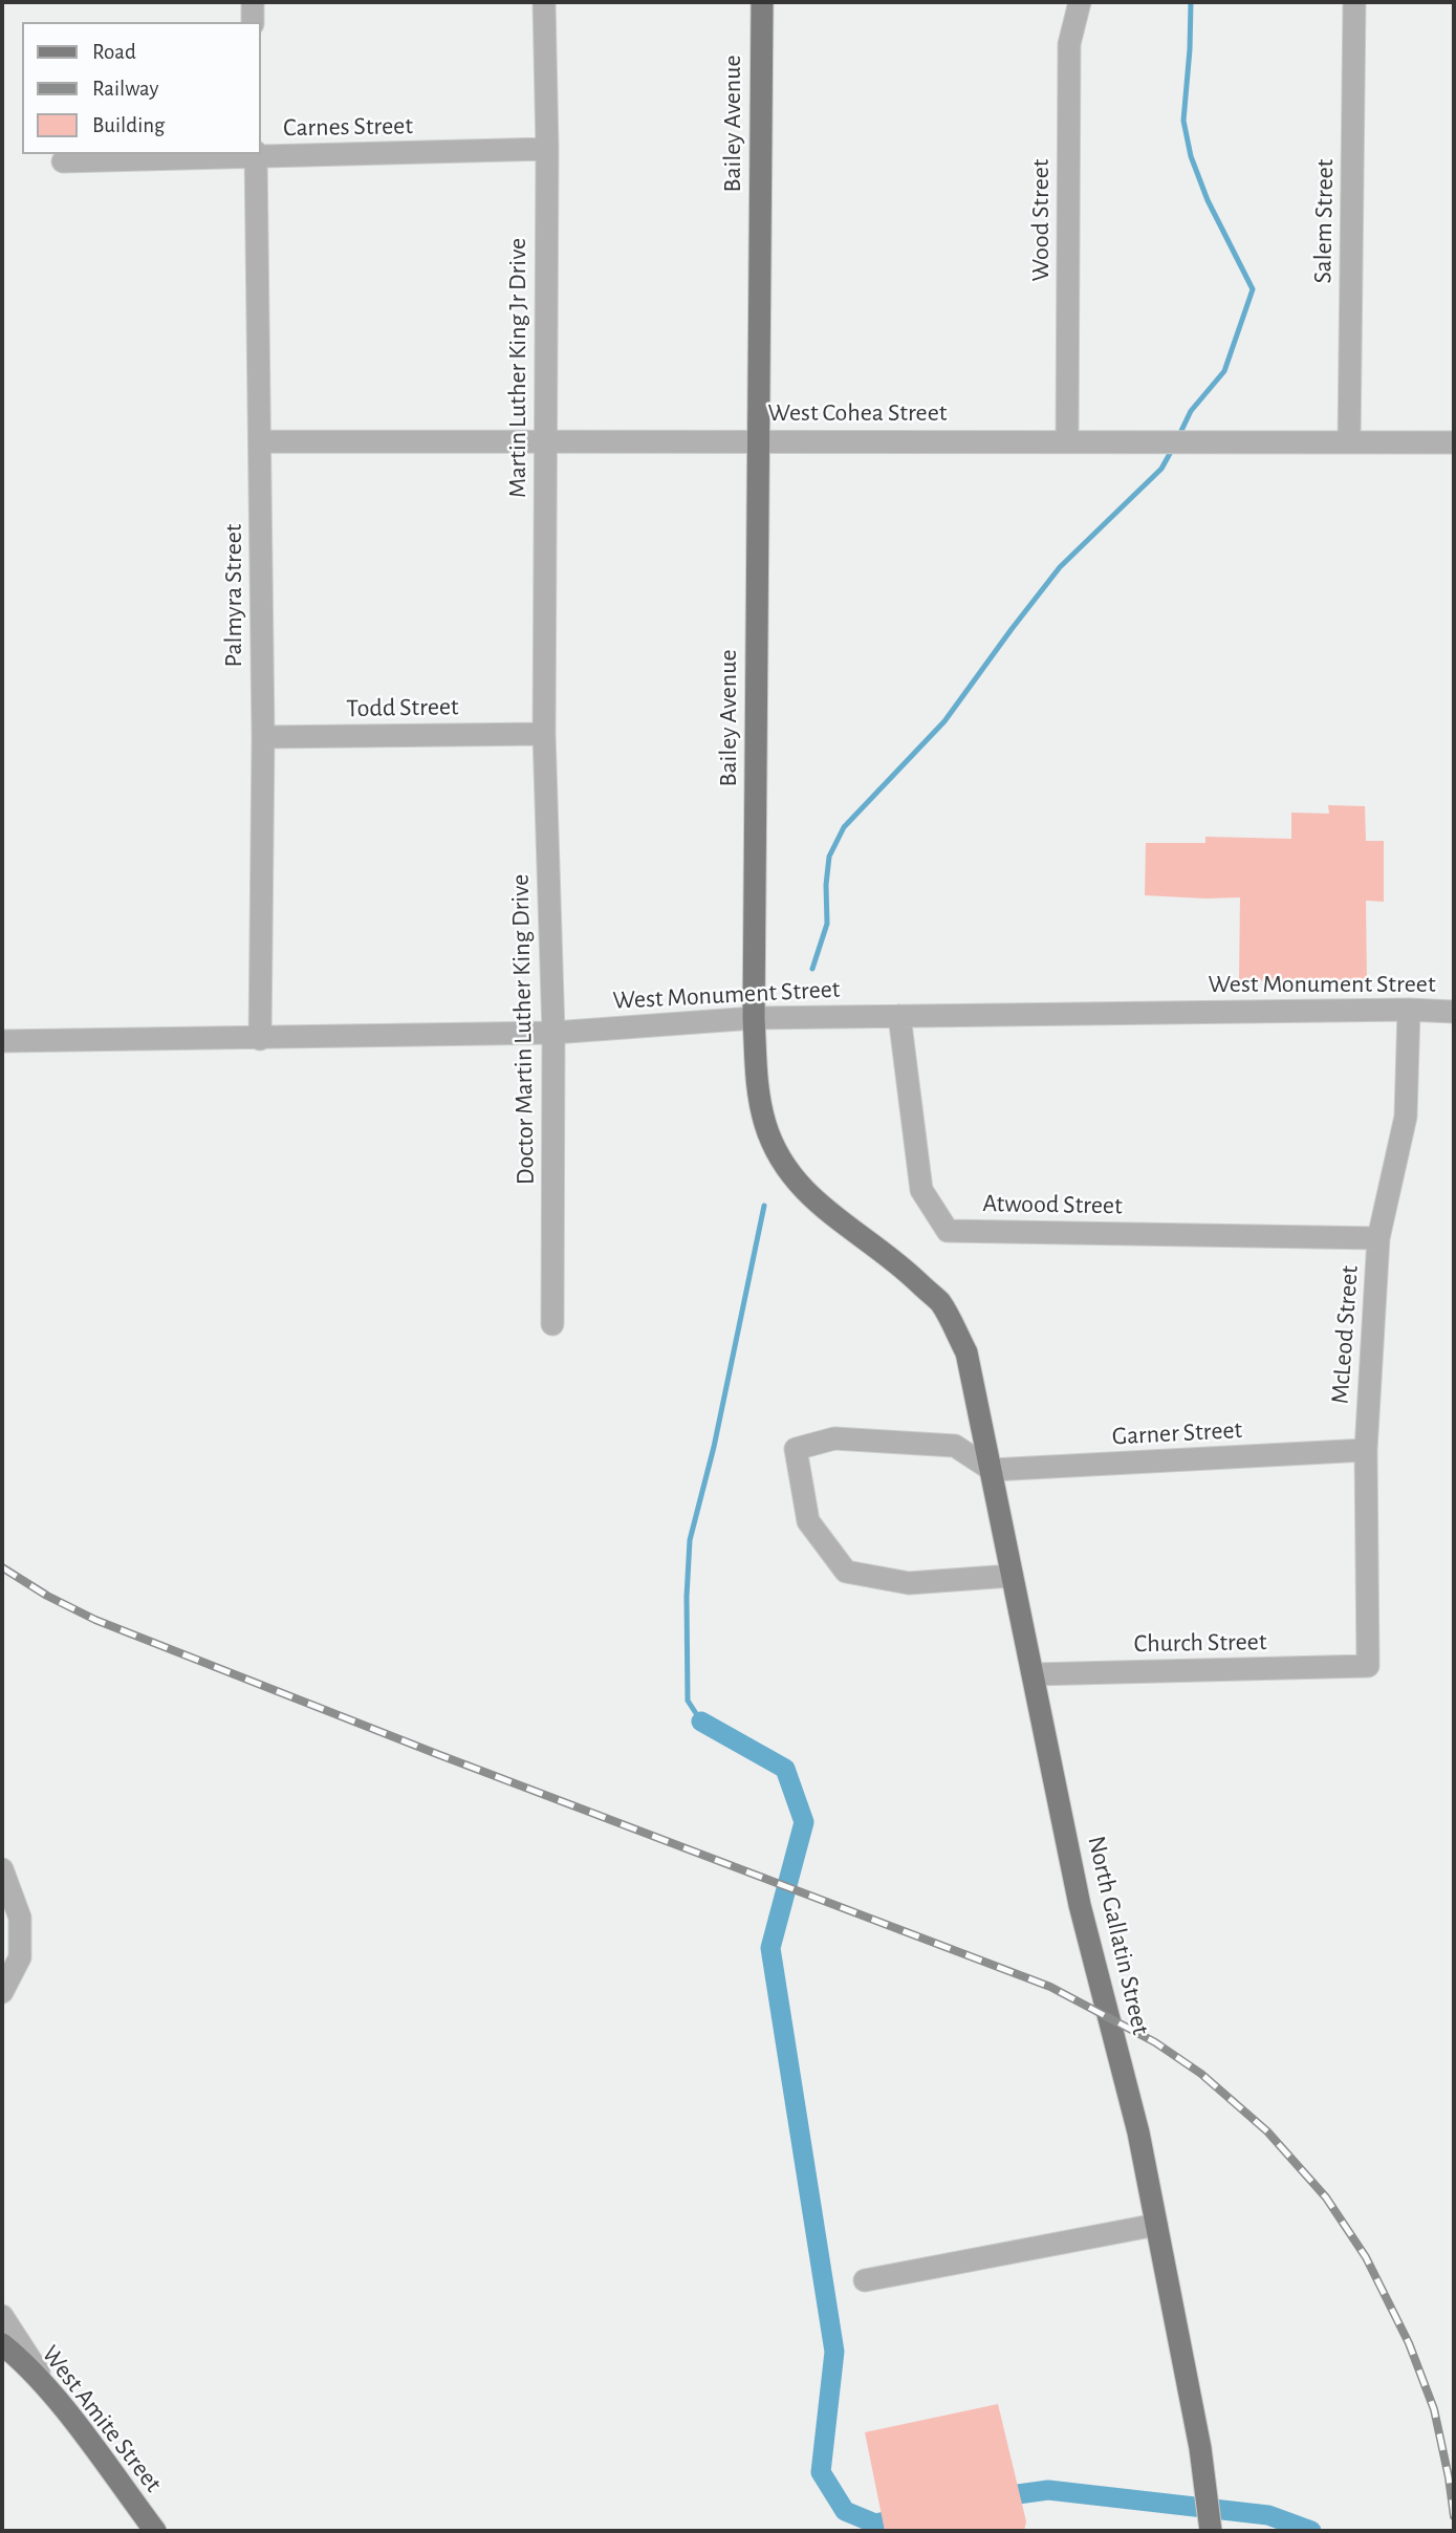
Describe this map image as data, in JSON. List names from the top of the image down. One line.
{"streets":{"main road":["Bailey Avenue","North Gallatin Street","West Amite Street"],"street":["Carnes Street","Wood Street","Salem Street","Martin Luther King Jr Drive","West Cohea Street","Palmyra Street","Todd Street","West Monument Street","Doctor Martin Luther King Drive","Atwood Street","McLeod Street","Garner Street","Church Street"]},"crossings":[["Bailey Avenue","West Cohea Street"],["Bailey Avenue","West Monument Street"],["Bailey Avenue","North Gallatin Street"],["Carnes Street","Martin Luther King Jr Drive"],["Carnes Street","Palmyra Street"],["Wood Street","West Cohea Street"],["Salem Street","West Cohea Street"],["Martin Luther King Jr Drive","West Cohea Street"],["Martin Luther King Jr Drive","Todd Street"],["Martin Luther King Jr Drive","Doctor Martin Luther King Drive"],["West Cohea Street","Palmyra Street"],["Palmyra Street","Todd Street"],["Palmyra Street","West Monument Street"],["Todd Street","Doctor Martin Luther King Drive"],["West Monument Street","Doctor Martin Luther King Drive"],["West Monument Street","Atwood Street"],["West Monument Street","McLeod Street"],["Atwood Street","McLeod Street"],["McLeod Street","Garner Street"],["McLeod Street","Church Street"],["Garner Street","North Gallatin Street"],["Church Street","North Gallatin Street"]],"legend":["Road","Railway","Building"]}
